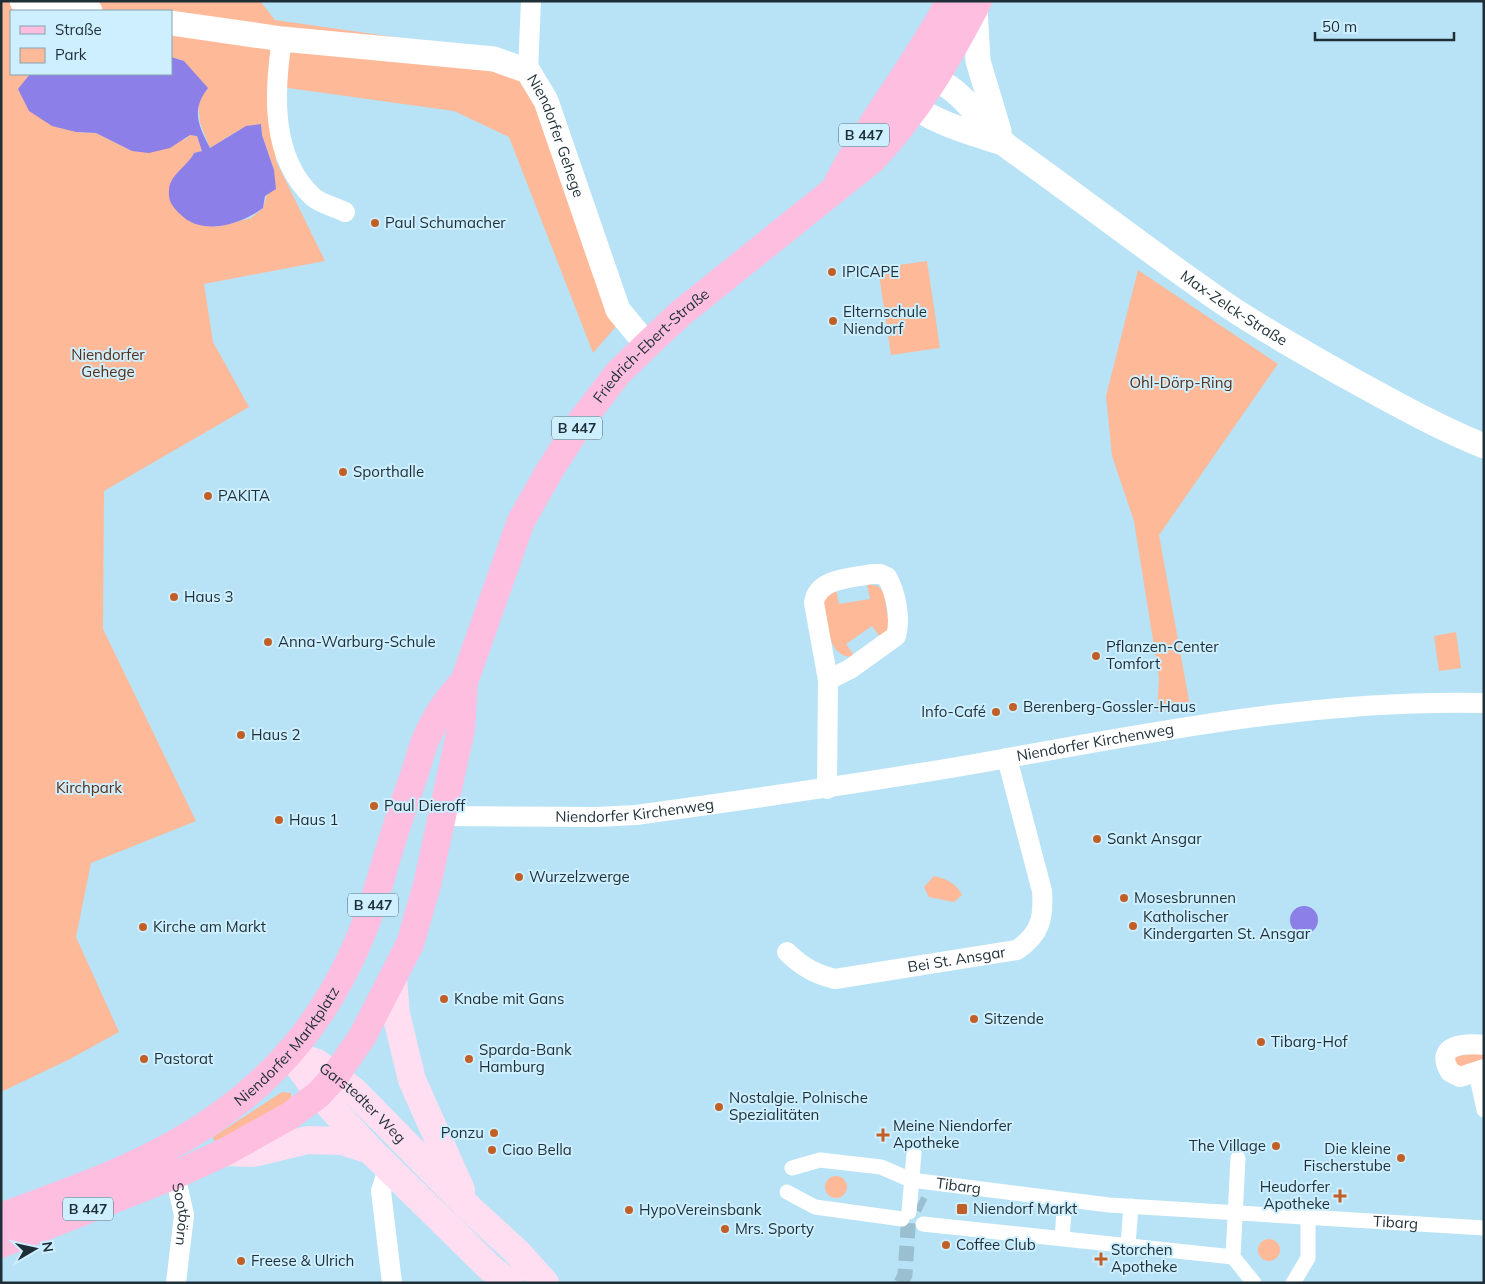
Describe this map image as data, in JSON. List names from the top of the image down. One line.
{"streets":{"main road":["B 447","Friedrich-Ebert-Straße","Niendorfer Marktplatz","Garstedter Weg"],"street":["Niendorfer Gehege","Max-Zelck-Straße","Niendorfer Kirchenweg","Bei St. Ansgar","Tibarg","Sootbörn"]},"crossings":[["B 447","Friedrich-Ebert-Straße"],["B 447","Niendorfer Kirchenweg"],["B 447","Garstedter Weg"],["B 447","Sootbörn"],["Niendorfer Gehege","Friedrich-Ebert-Straße"],["Max-Zelck-Straße","Friedrich-Ebert-Straße"],["Friedrich-Ebert-Straße","Niendorfer Kirchenweg"],["Friedrich-Ebert-Straße","Niendorfer Marktplatz"],["Niendorfer Kirchenweg","Bei St. Ansgar"],["Niendorfer Marktplatz","Garstedter Weg"]],"parks":["Niendorfer Gehege","Ohl-Dörp-Ring","Kirchpark"],"places":{"other":["Paul Schumacher","IPICAPE","Elternschule Niendorf","Sporthalle","PAKITA","Haus 3","Anna-Warburg-Schule","Pflanzen-Center Tomfort","Berenberg-Gossler-Haus","Info-Café","Haus 2","Paul Dieroff","Haus 1","Sankt Ansgar","Wurzelzwerge","Mosesbrunnen","Katholischer Kindergarten St. Ansgar","Kirche am Markt","Knabe mit Gans","Sitzende","Tibarg-Hof","Pastorat","Sparda-Bank Hamburg","Nostalgie. Polnische Spezialitäten","Ponzu","The Village","Ciao Bella","Die kleine Fischerstube","HypoVereinsbank","Mrs. Sporty","Coffee Club","Freese & Ulrich"],"health":["Meine Niendorfer Apotheke","Heudorfer Apotheke","Storchen Apotheke"],"transit":["Niendorf Markt"]},"legend":["Straße","Park"],"scale_bar":"50 m","north":"right"}
